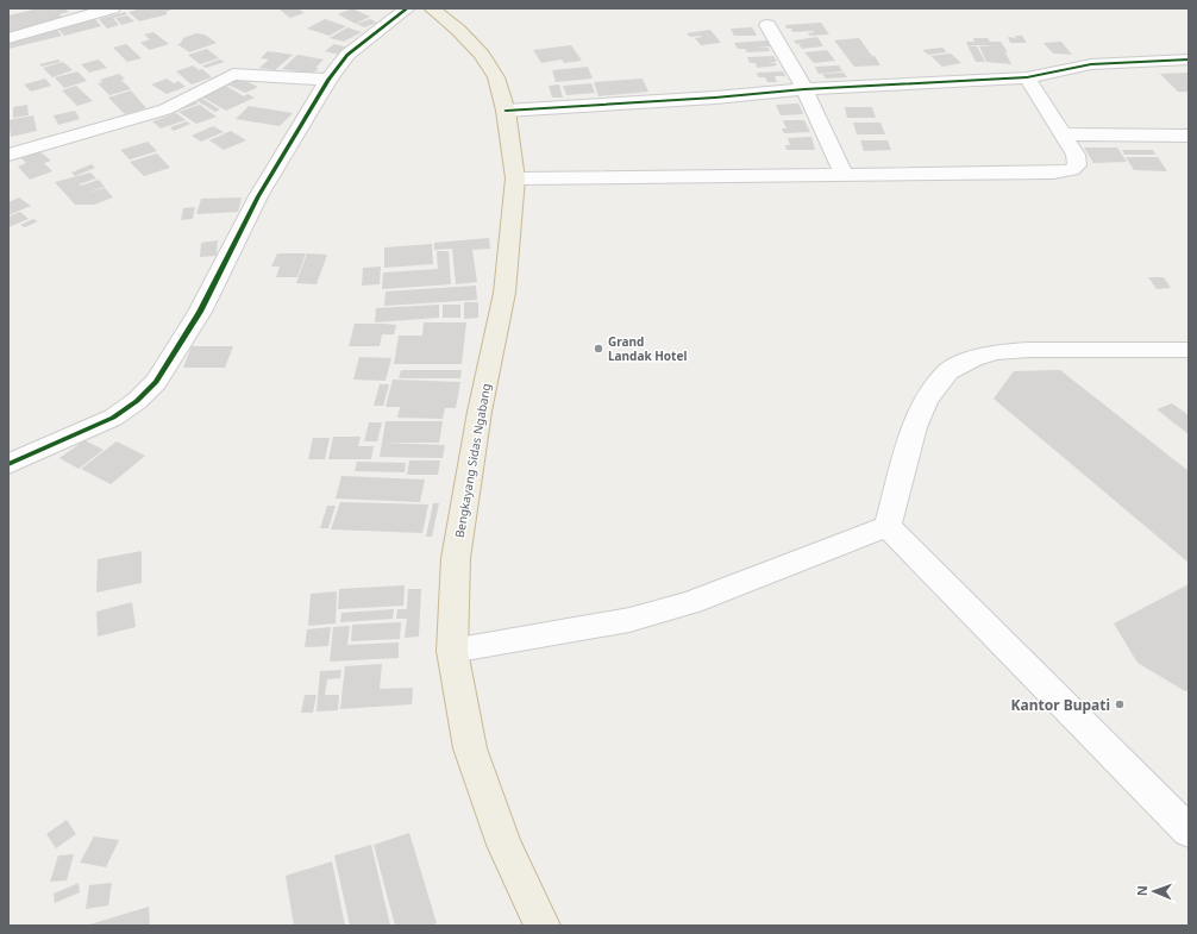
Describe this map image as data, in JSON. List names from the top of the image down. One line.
{"streets":{"highway":["Bengkayang Sidas Ngabang"]},"places":["Grand Landak Hotel","Kantor Bupati"],"north":"left"}
